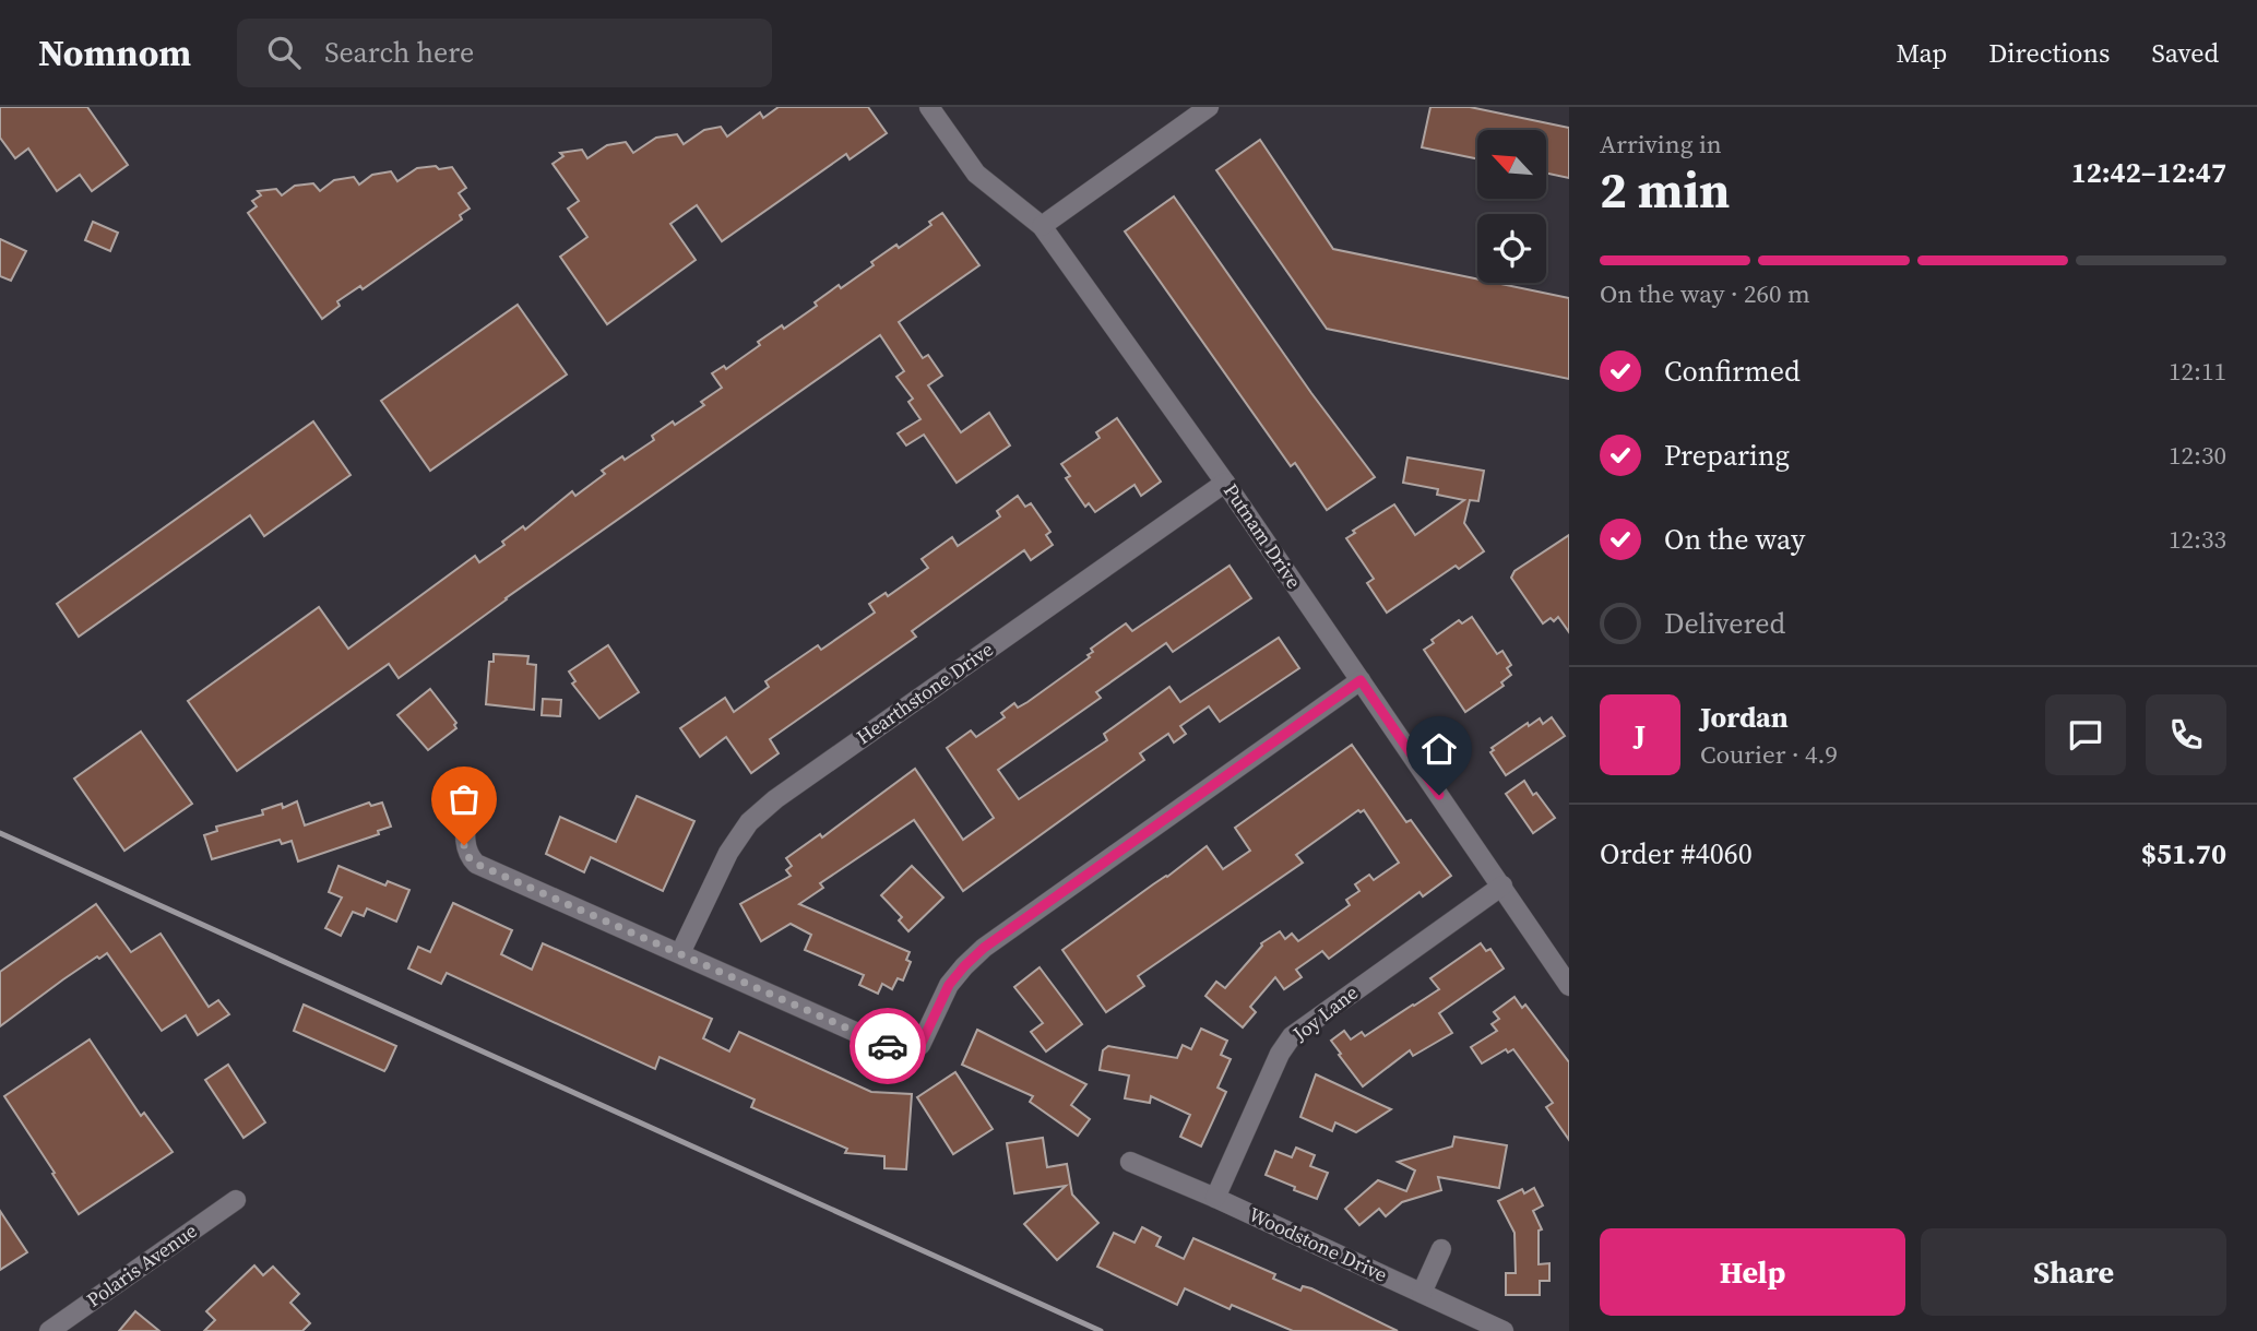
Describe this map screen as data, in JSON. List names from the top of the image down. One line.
{"streets":{"street":["Putnam Drive","Hearthstone Drive","Joy Lane","Woodstone Drive","Polaris Avenue"]},"crossings":[["Putnam Drive","Hearthstone Drive"],["Putnam Drive","Joy Lane"],["Joy Lane","Woodstone Drive"]],"north":"top left","page":{"header":"Nomnom","search":"Search here","nav":["Map","Directions","Saved"],"heading":["2 min","Arriving in","12:42–12:47"],"panel":["Jordan","Courier · 4.9","Order #4060","$51.70"],"bar":"On the way · 260 m","list":[["Confirmed","12:11"],["Preparing","12:30"],["On the way","12:33"],"Delivered"],"round":"J","buttons":["Help","Share"]}}
